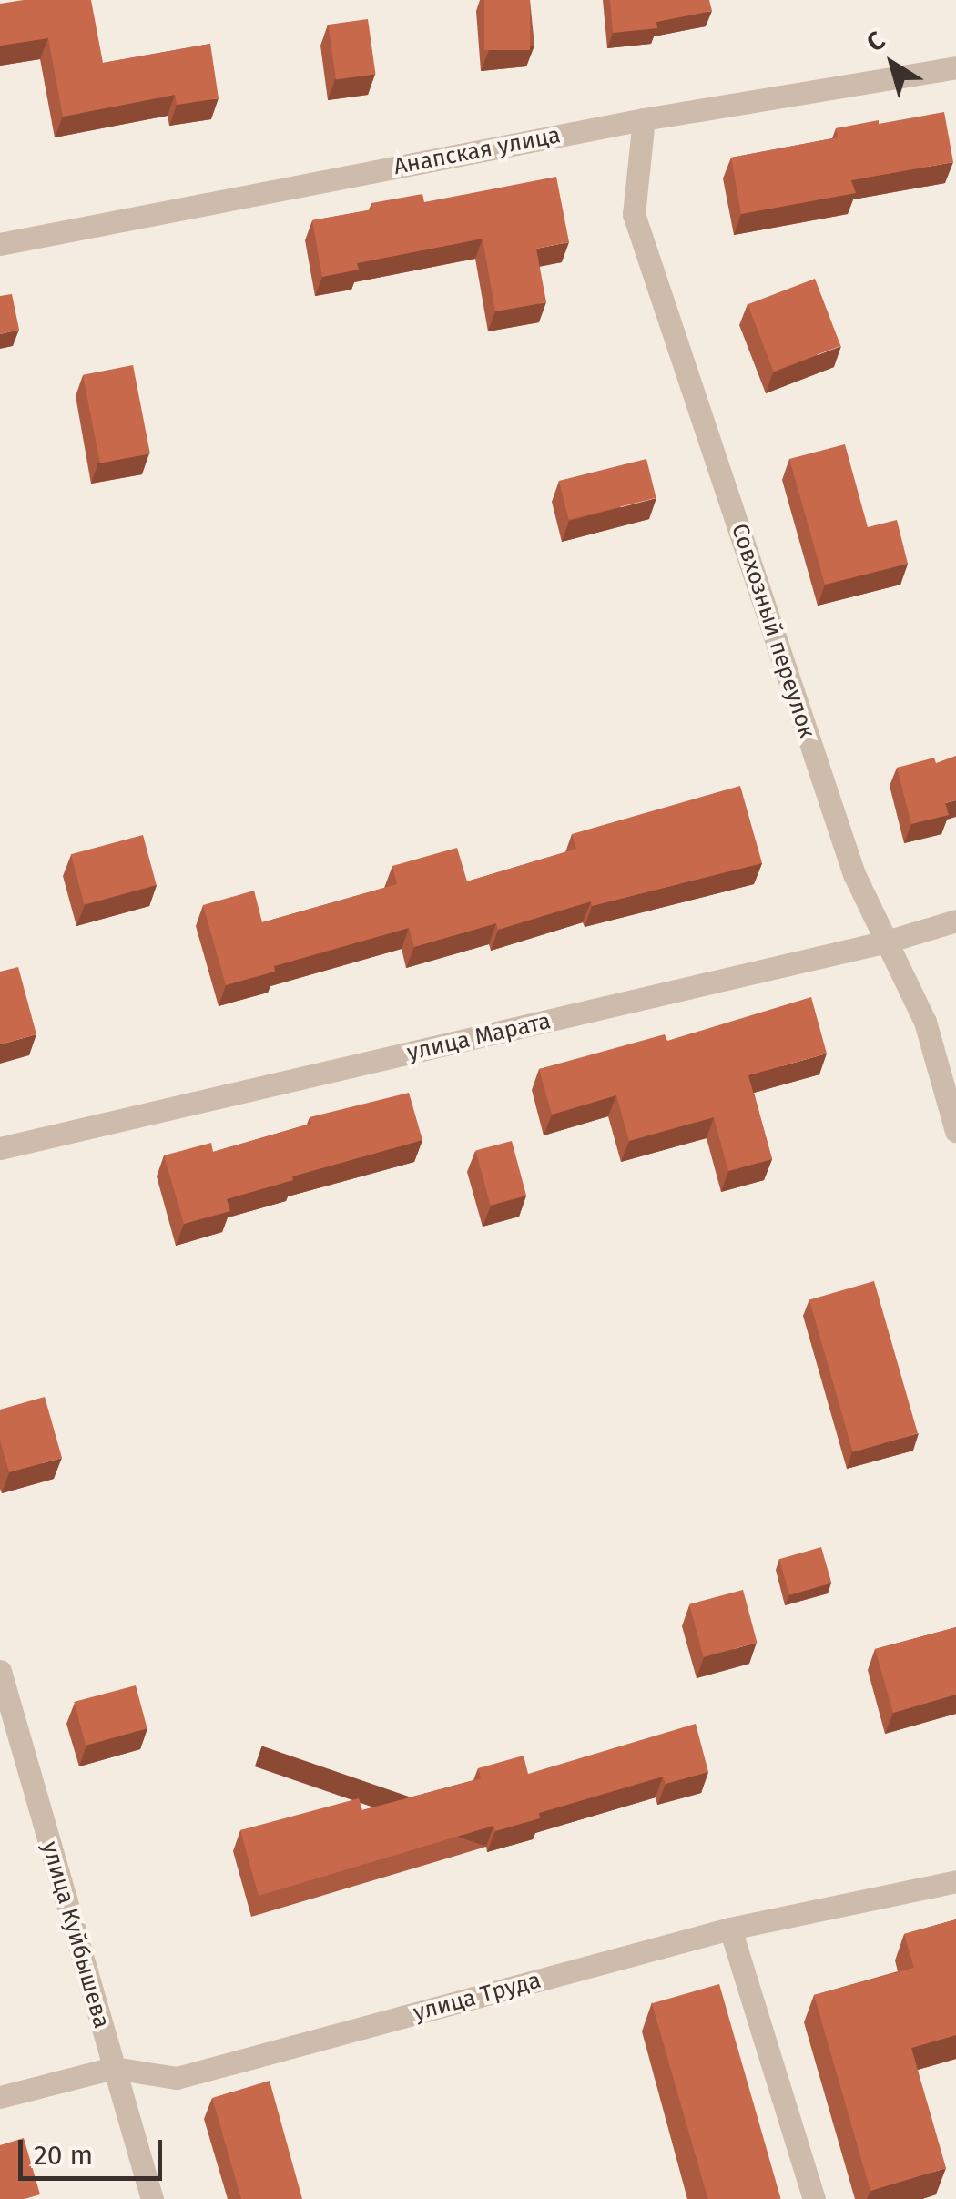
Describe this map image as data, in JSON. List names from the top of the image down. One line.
{"streets":{"street":["Анапская улица","Совхозный переулок","улица Марата","улица Куйбышева","улица Труда"]},"crossings":[["Анапская улица","Совхозный переулок"],["Совхозный переулок","улица Марата"],["улица Куйбышева","улица Труда"]],"scale_bar":"20 m","north":"top left"}
